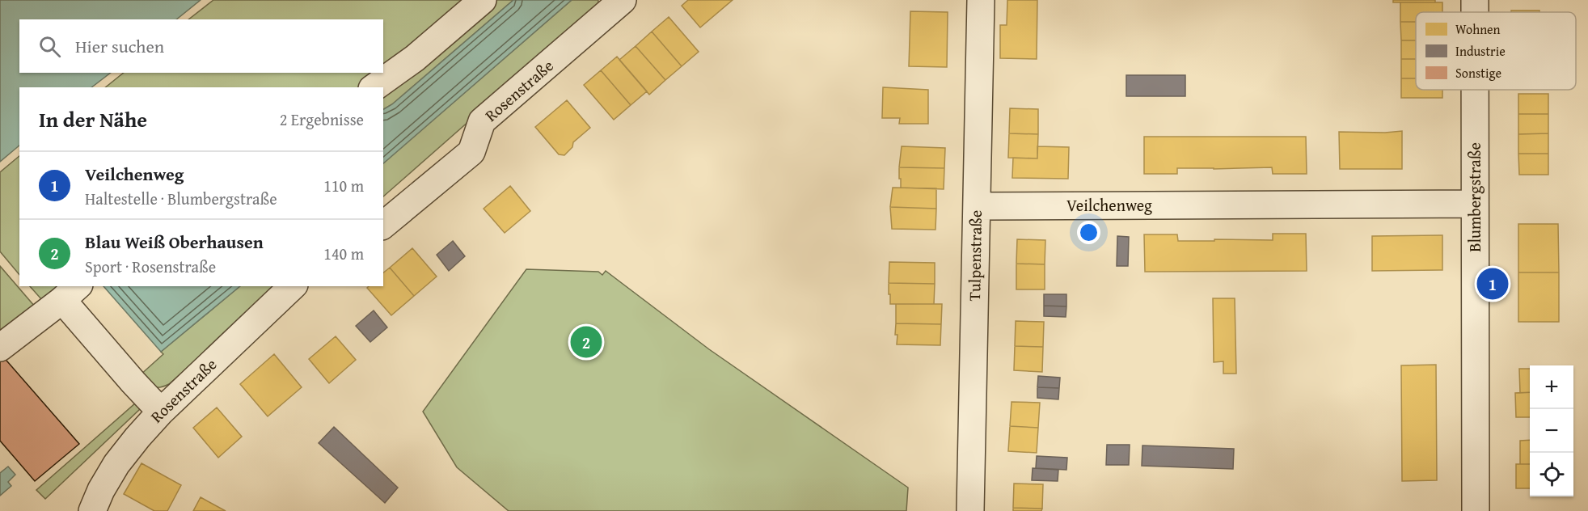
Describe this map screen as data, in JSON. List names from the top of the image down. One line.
{"streets":{"street":["Rosenstraße","Blumbergstraße","Veilchenweg","Tulpenstraße"]},"crossings":[["Blumbergstraße","Veilchenweg"],["Veilchenweg","Tulpenstraße"]],"legend":["Wohnen","Industrie","Sonstige"],"page":{"search":"Hier suchen","heading":["In der Nähe","2 Ergebnisse"],"list":[{"mark":"1","name":"Veilchenweg","note":"Haltestelle · Blumbergstraße","value":"110 m"},{"mark":"2","name":"Blau Weiß Oberhausen","note":"Sport · Rosenstraße","value":"140 m"}],"pins":["1","2"],"map_buttons":["+","−"]}}
